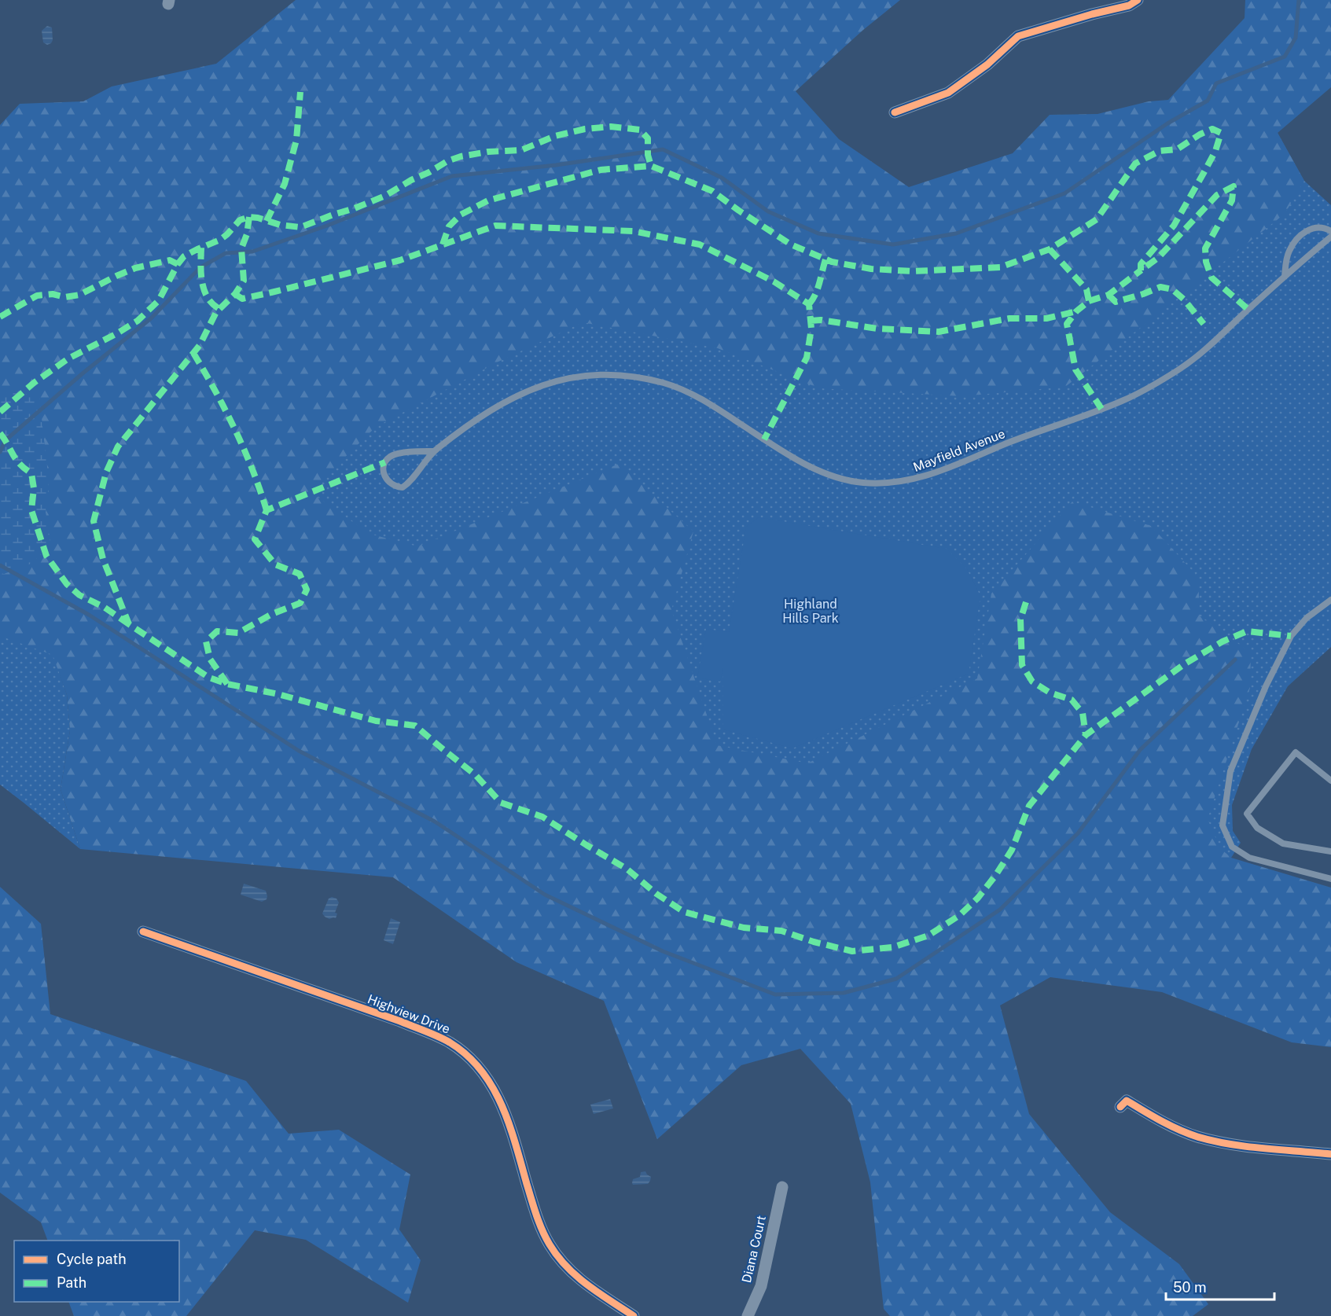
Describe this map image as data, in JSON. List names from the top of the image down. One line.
{"streets":{"street":["Highview Drive","Diana Court"],"lane":["Mayfield Avenue"]},"parks":["Highland Hills Park"],"legend":["Cycle path","Path"],"scale_bar":"50 m"}
